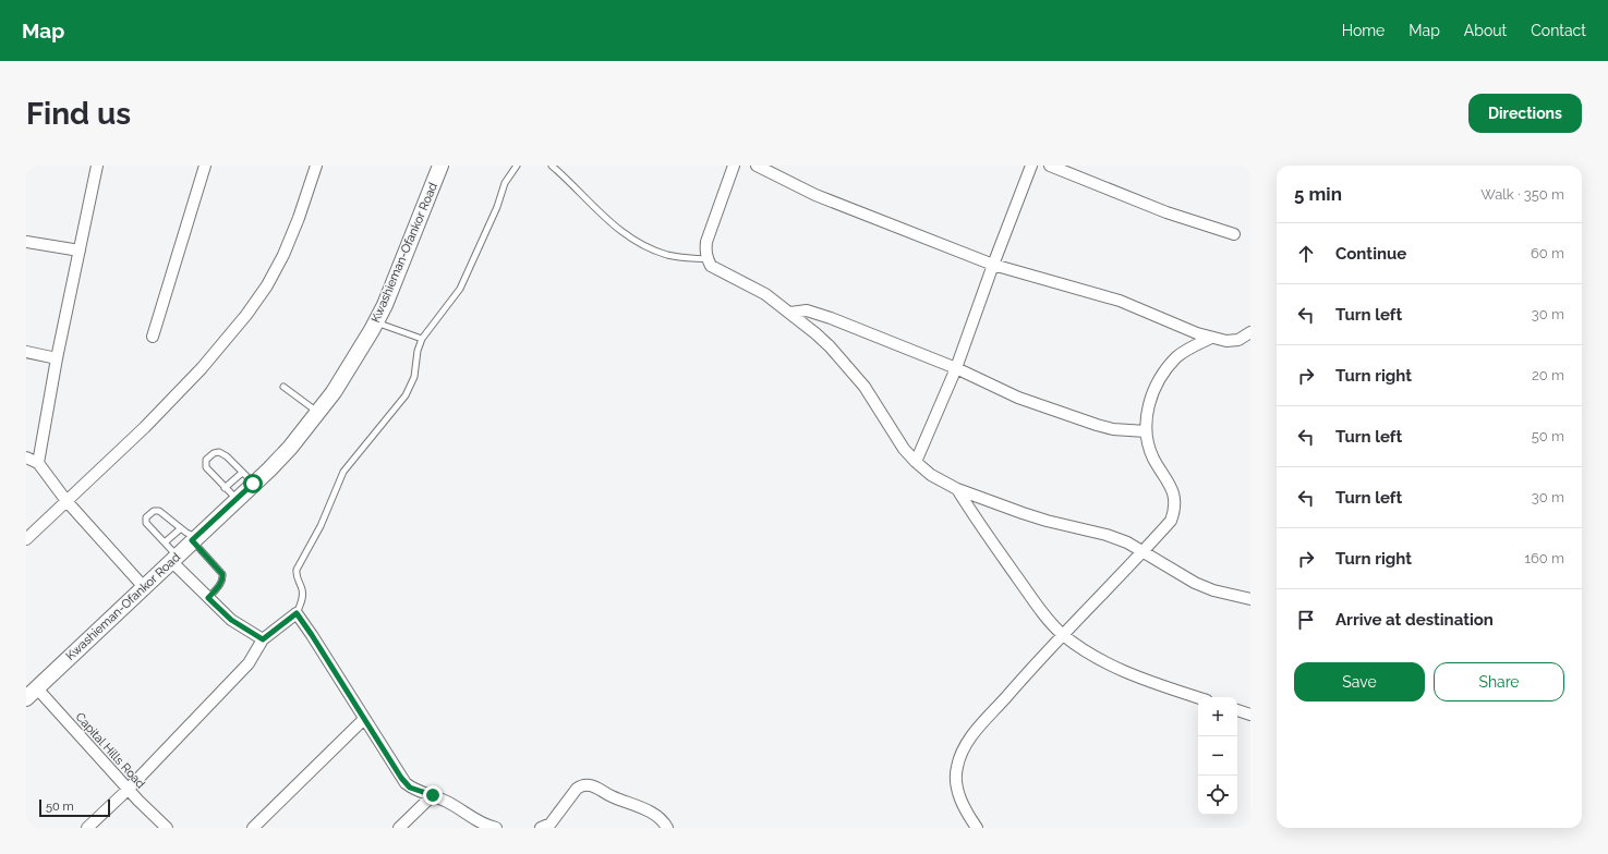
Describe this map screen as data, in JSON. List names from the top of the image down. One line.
{"streets":{"main road":["Kwashieman-Ofankor Road"],"street":["Capital Hills Road"]},"crossings":[["Kwashieman-Ofankor Road","Capital Hills Road"]],"scale_bar":"50 m","page":{"header":"Map","nav":["Home","Map","About","Contact"],"buttons":["Directions",["Save","Share"]],"title":"Find us","heading":["5 min","Walk · 350 m"],"list":[["Continue","60 m"],["Turn left","30 m"],["Turn right","20 m"],["Turn left","50 m"],["Turn left","30 m"],["Turn right","160 m"],"Arrive at destination"],"map_buttons":["+","−"],"scale":"50 m"}}
